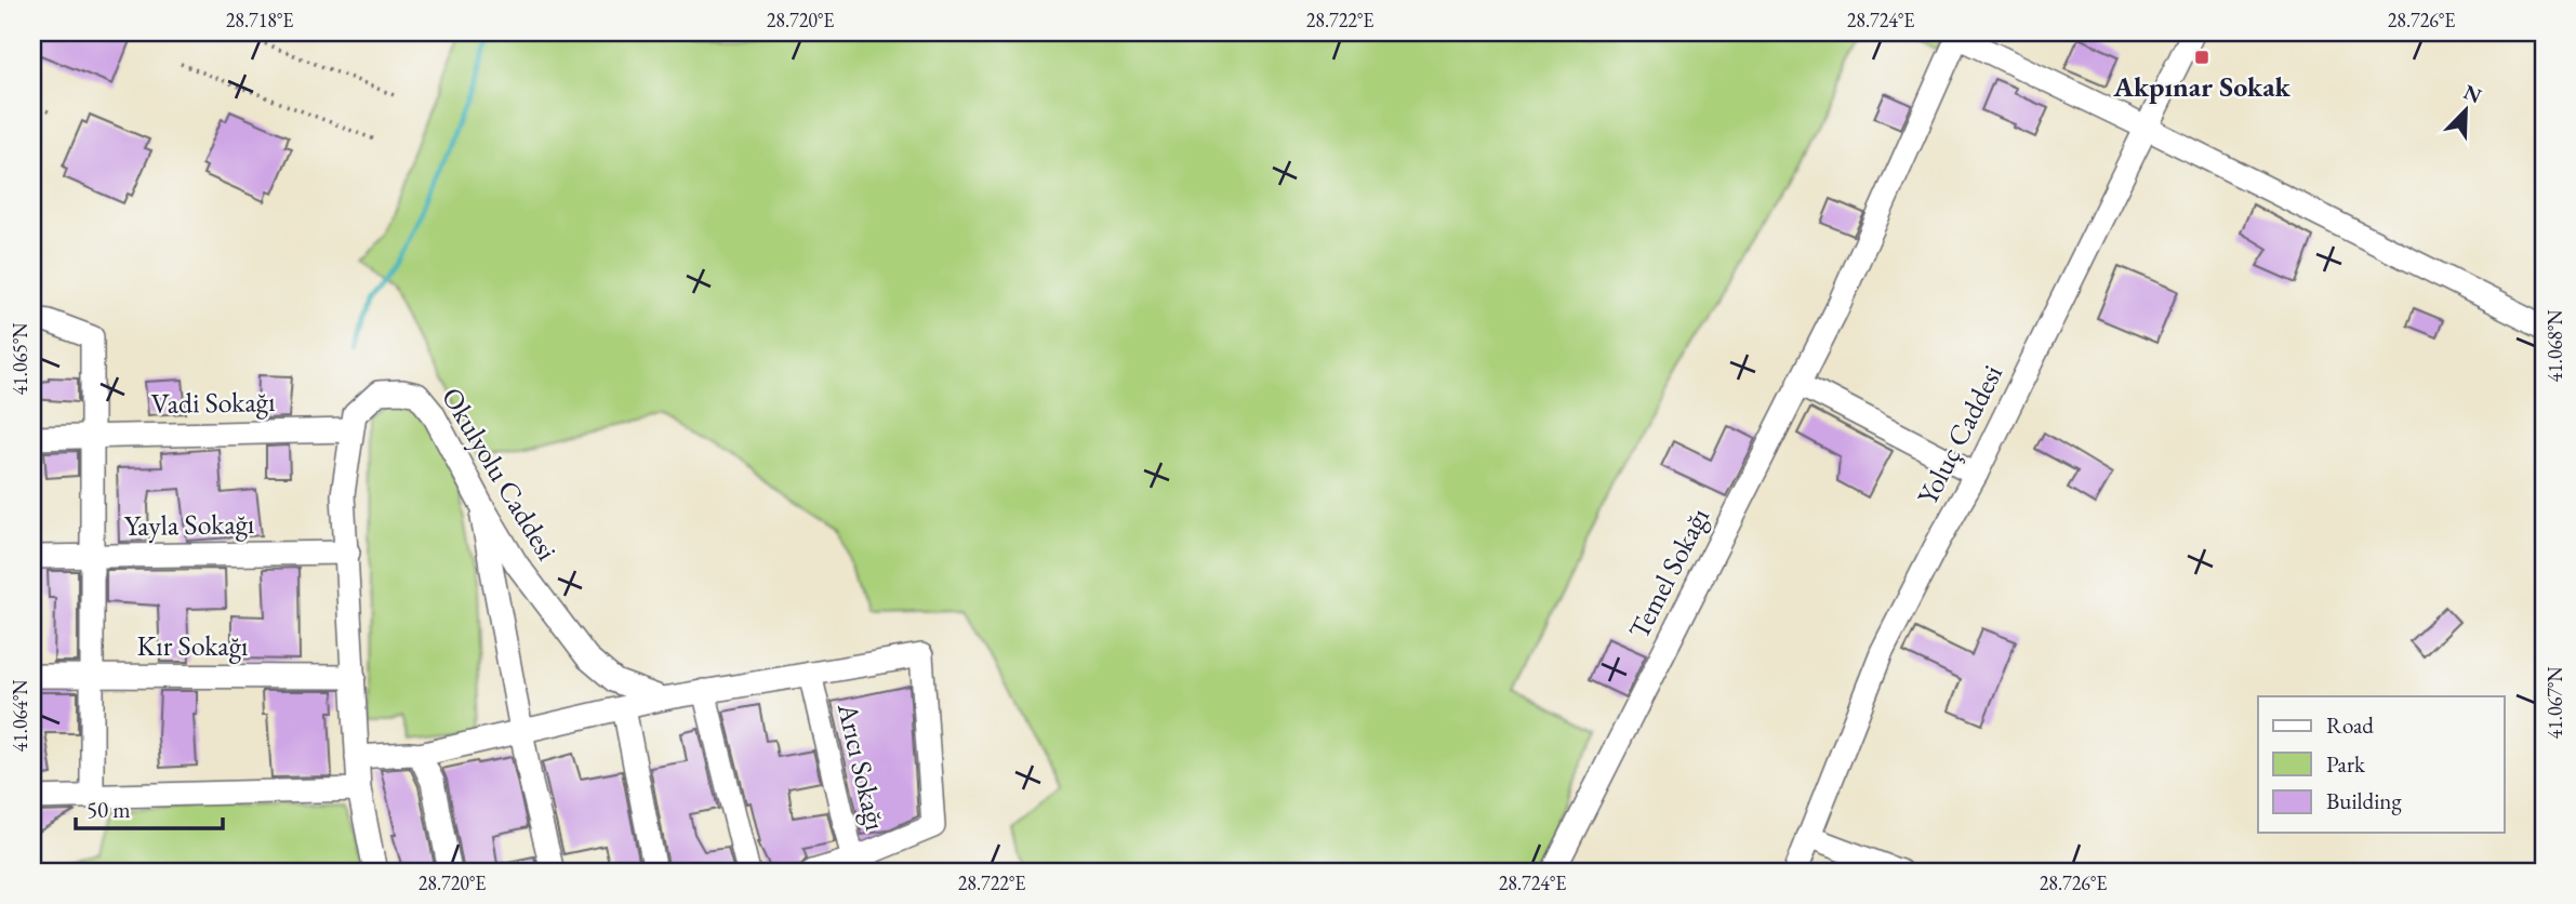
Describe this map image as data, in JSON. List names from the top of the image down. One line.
{"streets":{"street":["Vadi Sokağı","Yoluç Caddesi","Okulyolu Caddesi","Yayla Sokağı","Temel Sokağı","Kır Sokağı","Arıcı Sokağı"]},"crossings":[["Vadi Sokağı","Okulyolu Caddesi"],["Okulyolu Caddesi","Yayla Sokağı"],["Okulyolu Caddesi","Kır Sokağı"]],"places":{"transit":["Akpınar Sokak"]},"legend":["Road","Park","Building"],"scale_bar":"50 m","north":"top right","coordinates":["28.718°E","28.720°E","28.722°E","28.724°E","28.726°E","41.068°N","41.065°N","41.067°N","41.064°N"]}
